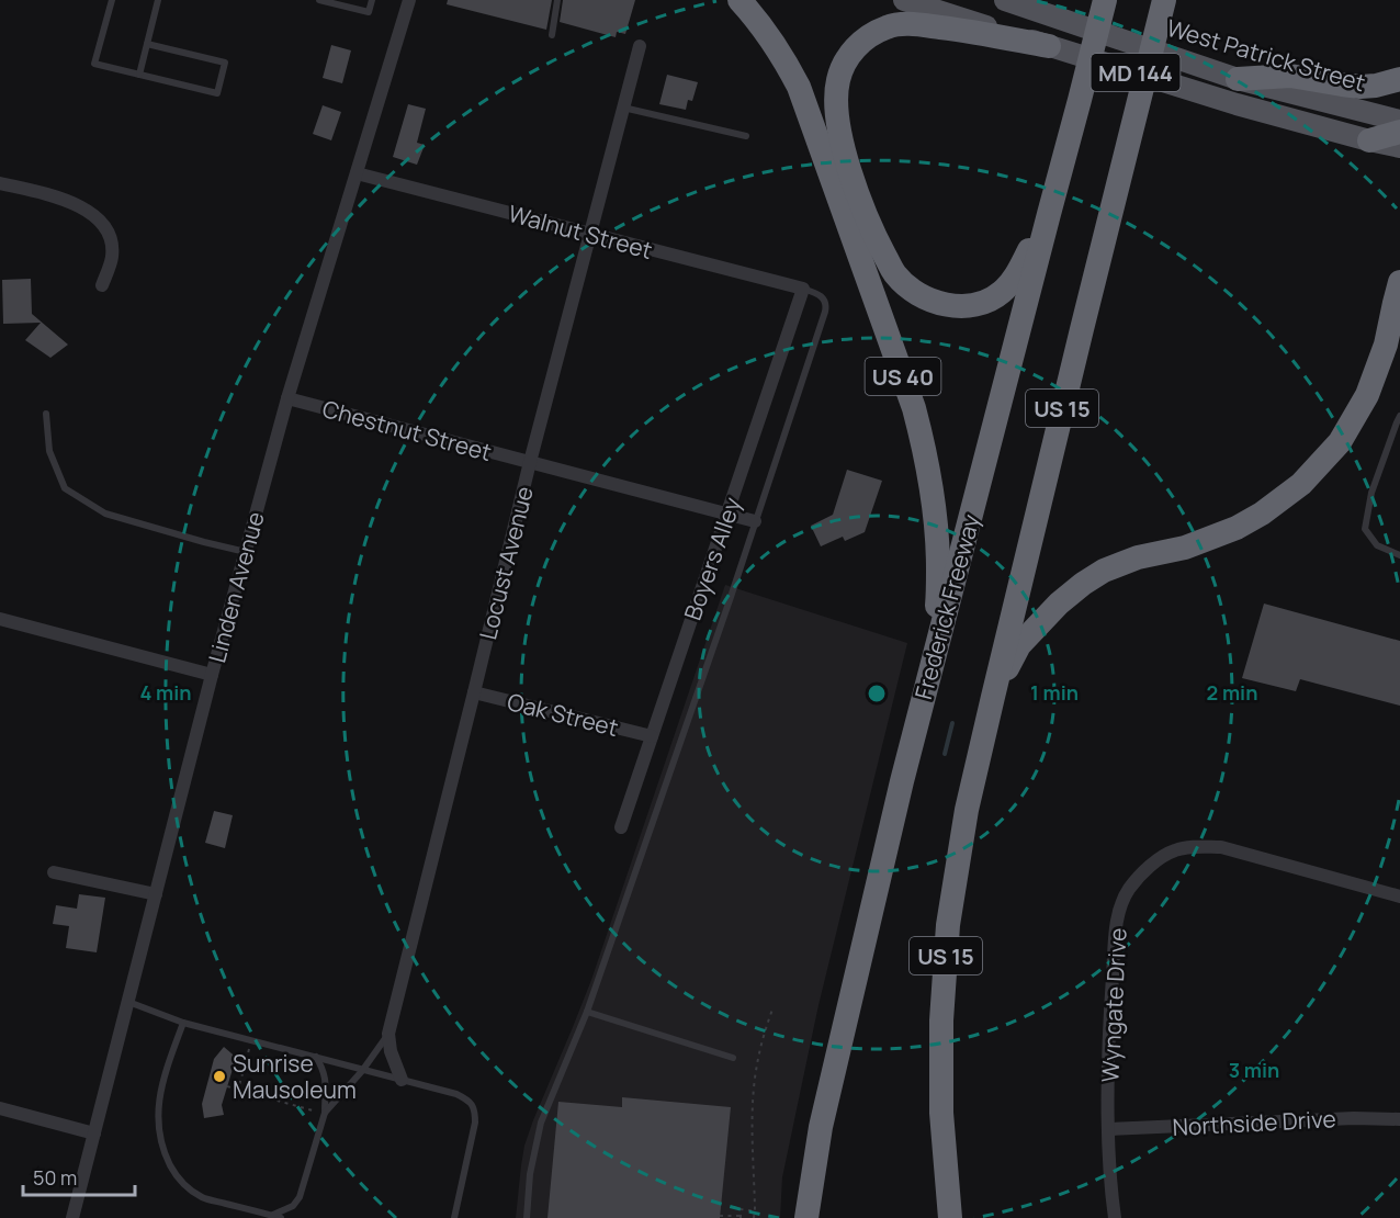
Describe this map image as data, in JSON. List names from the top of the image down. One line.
{"streets":{"highway":["US 40","US 15","Frederick Freeway"],"main road":["West Patrick Street","MD 144"],"street":["Walnut Street","Chestnut Street","Boyers Alley","Locust Avenue","Linden Avenue","Oak Street","Wyngate Drive","Northside Drive"]},"crossings":[["Walnut Street","Boyers Alley"],["Walnut Street","Locust Avenue"],["Walnut Street","Linden Avenue"],["US 40","Frederick Freeway"],["Chestnut Street","Boyers Alley"],["Chestnut Street","Locust Avenue"],["Chestnut Street","Linden Avenue"],["Boyers Alley","Oak Street"],["Locust Avenue","Oak Street"],["Wyngate Drive","Northside Drive"]],"places":["Sunrise Mausoleum"],"scale_bar":"50 m","rings":["1 min","2 min","4 min","3 min"]}
